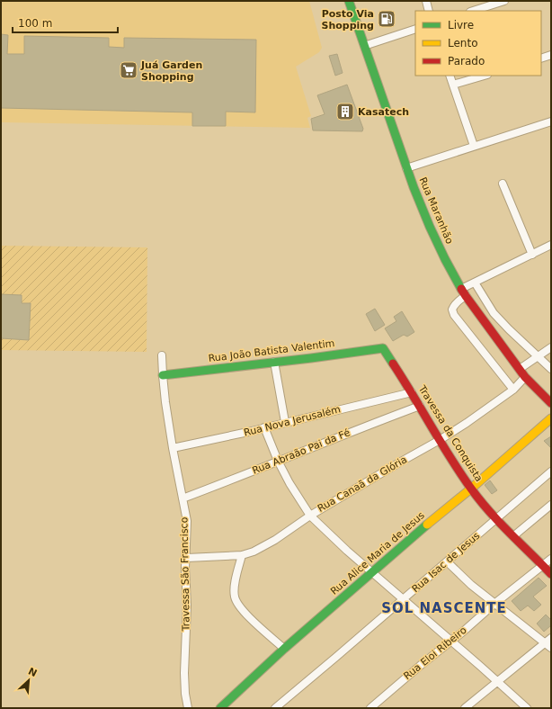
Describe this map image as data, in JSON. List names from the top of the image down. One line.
{"streets":{"main road":["Rua Maranhão","Rua João Batista Valentim","Travessa da Conquista","Rua Alice Maria de Jesus"],"street":["Rua Nova Jerusalém","Rua Abraão Pai da Fé","Rua Canaã da Glória","Rua Isac de Jesus","Travessa São Francisco","Rua Eloi Ribeiro"]},"crossings":[["Rua Maranhão","Rua Canaã da Glória"],["Rua João Batista Valentim","Travessa da Conquista"],["Rua João Batista Valentim","Travessa São Francisco"],["Rua Nova Jerusalém","Travessa da Conquista"],["Rua Nova Jerusalém","Travessa São Francisco"],["Travessa da Conquista","Rua Abraão Pai da Fé"],["Travessa da Conquista","Rua Canaã da Glória"],["Travessa da Conquista","Rua Alice Maria de Jesus"],["Travessa da Conquista","Rua Isac de Jesus"],["Travessa da Conquista","Rua Eloi Ribeiro"],["Rua Abraão Pai da Fé","Travessa São Francisco"],["Rua Canaã da Glória","Travessa São Francisco"]],"districts":["SOL NASCENTE"],"places":{"fuel station":["Posto Via Shopping"],"supermarket":["Juá Garden Shopping"],"building":["Kasatech"]},"legend":["Livre","Lento","Parado"],"scale_bar":"100 m","north":"top right"}
